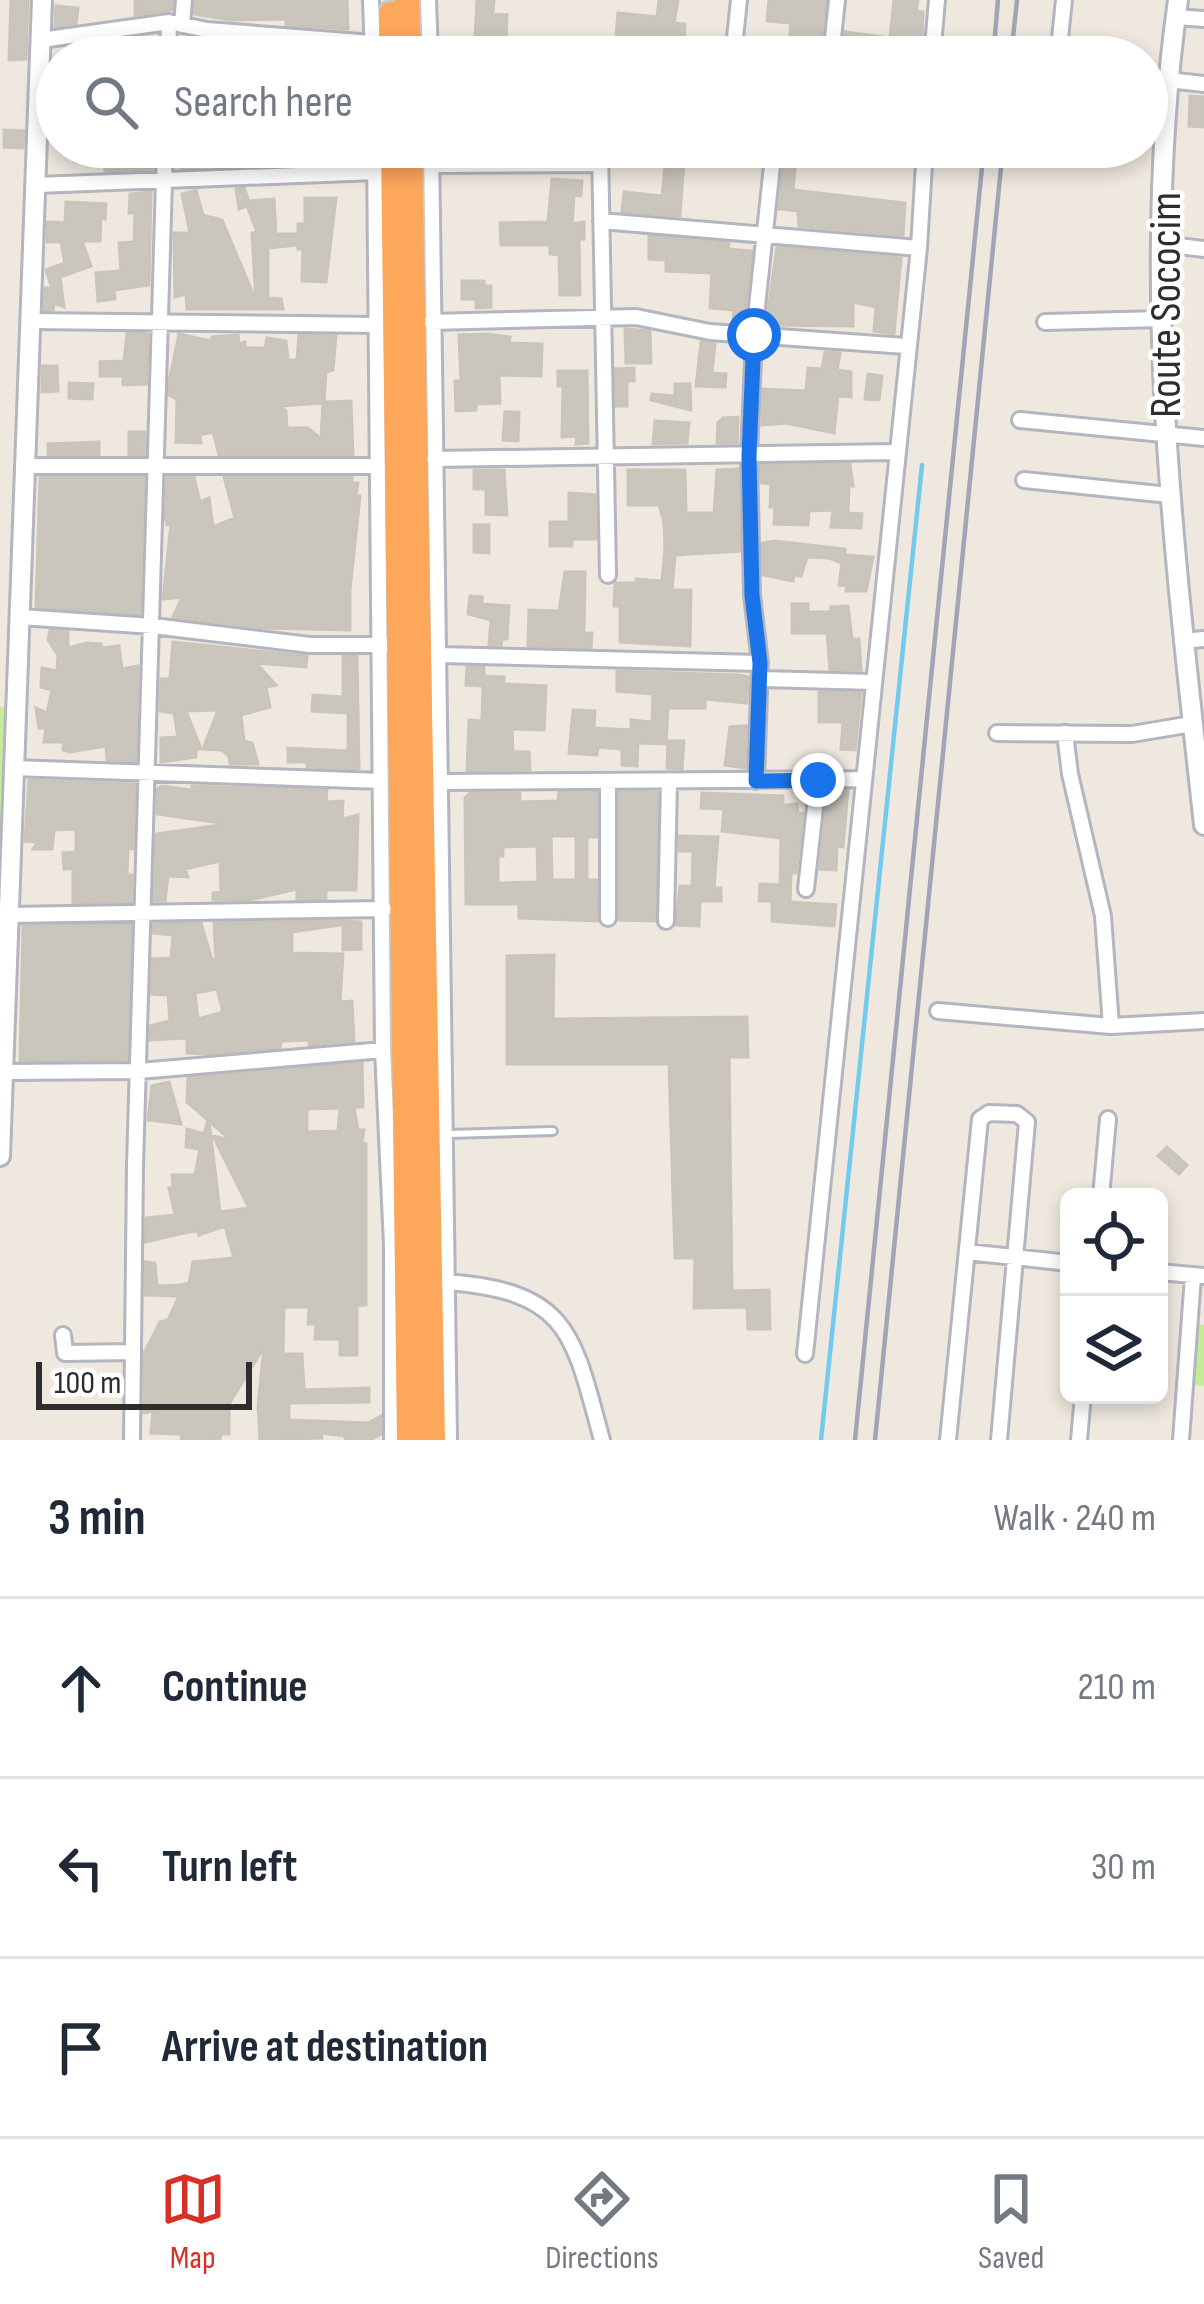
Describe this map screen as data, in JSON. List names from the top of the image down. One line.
{"streets":{"street":["Route Sococim"]},"scale_bar":"100 m","page":{"search":"Search here","scale":"100 m","heading":["3 min","Walk · 240 m"],"list":[["Continue","210 m"],["Turn left","30 m"],"Arrive at destination"],"nav":["Map","Directions","Saved"]}}
